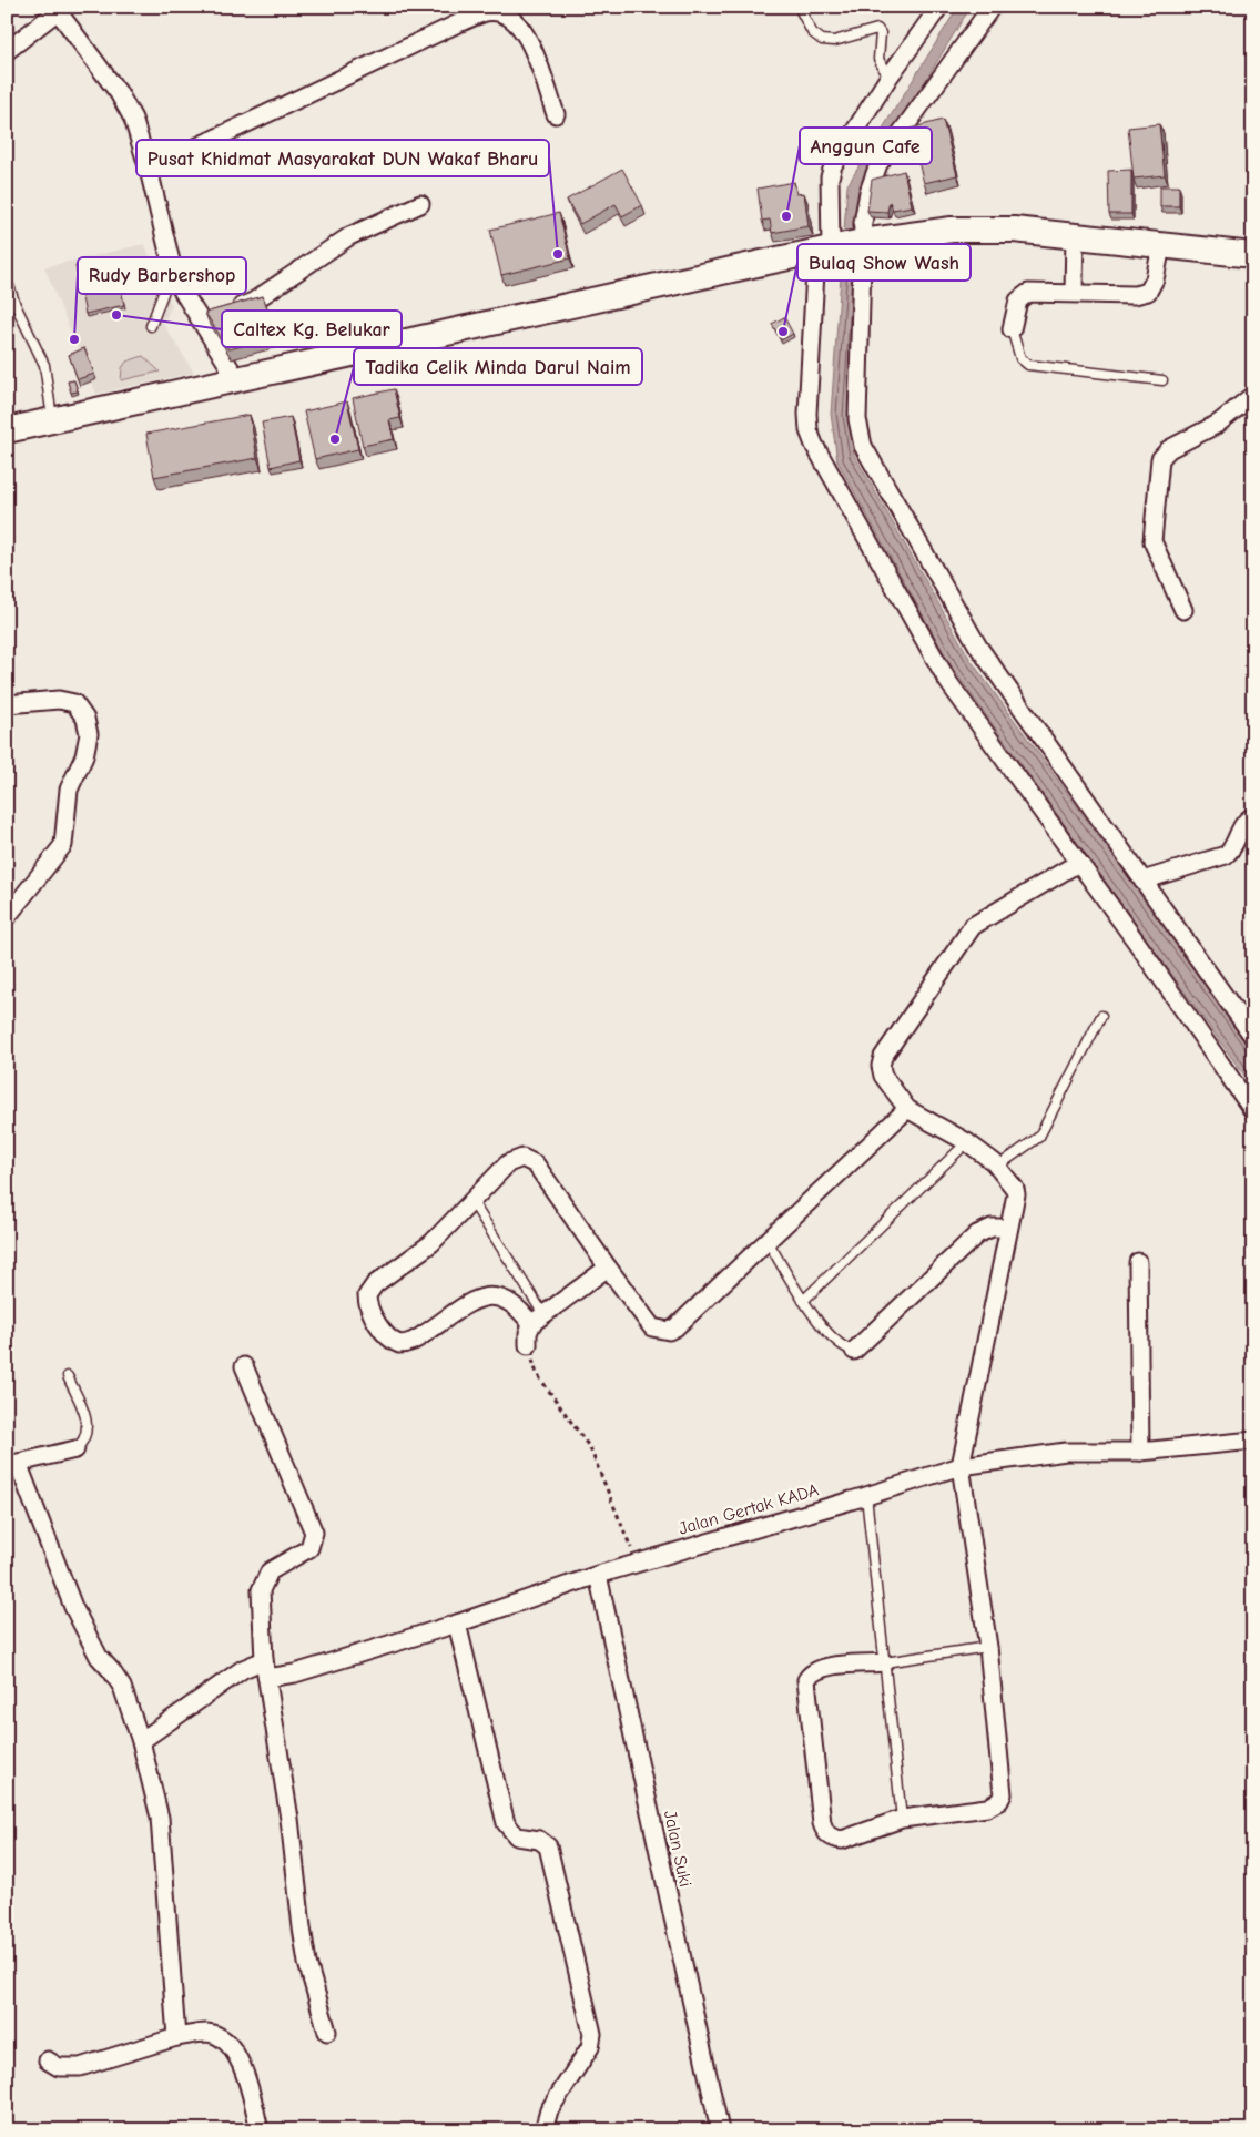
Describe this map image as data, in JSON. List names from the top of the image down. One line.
{"streets":{"street":["Jalan Gertak KADA","Jalan Suki"]},"crossings":[["Jalan Gertak KADA","Jalan Suki"]],"places":["Anggun Cafe","Pusat Khidmat Masyarakat DUN Wakaf Bharu","Caltex Kg. Belukar","Bulaq Show Wash","Rudy Barbershop","Tadika Celik Minda Darul Naim"]}
